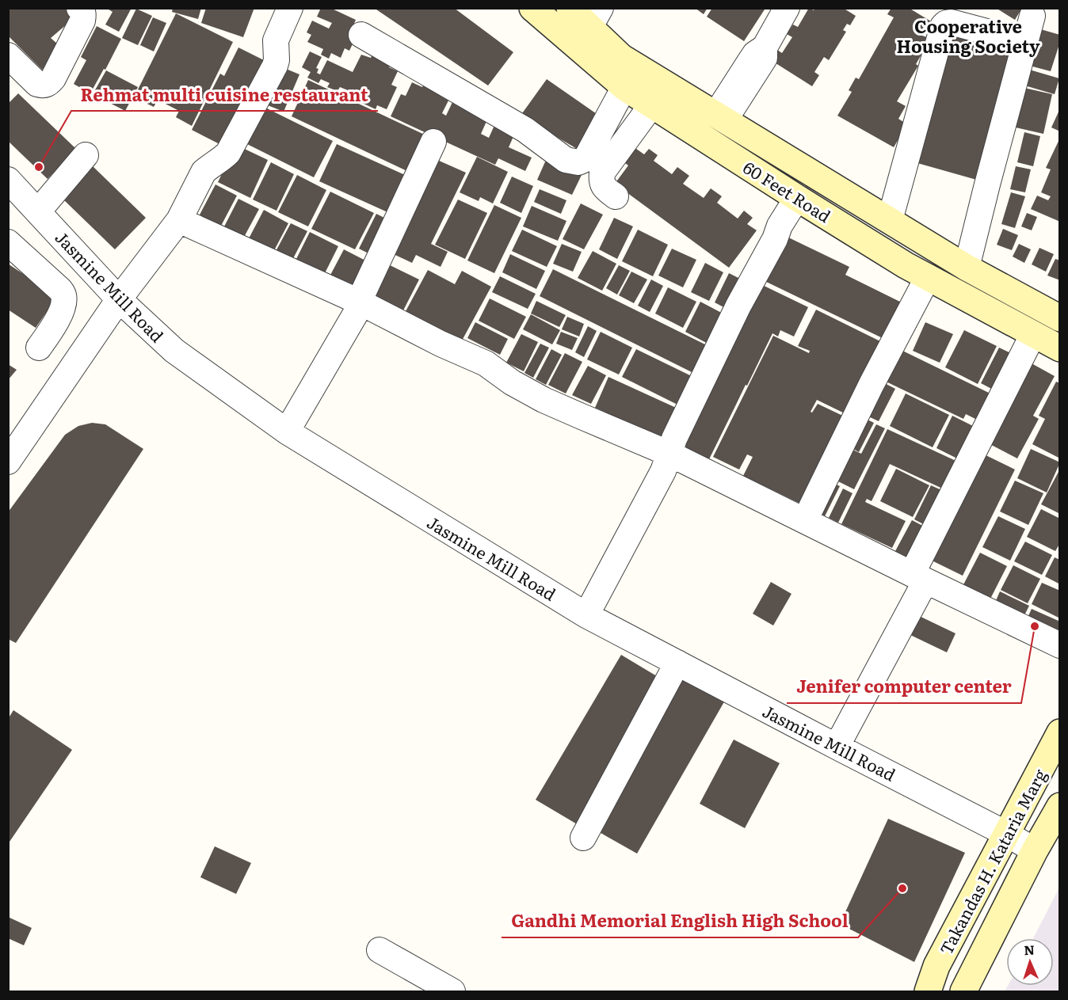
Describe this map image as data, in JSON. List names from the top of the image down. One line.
{"streets":{"main road":["60 Feet Road","Takandas H. Kataria Marg"],"street":["Jasmine Mill Road"]},"crossings":[["Jasmine Mill Road","Takandas H. Kataria Marg"]],"districts":["Cooperative Housing Society"],"places":["Rehmat multi cuisine restaurant","Jenifer computer center","Gandhi Memorial English High School"],"north":"top"}
